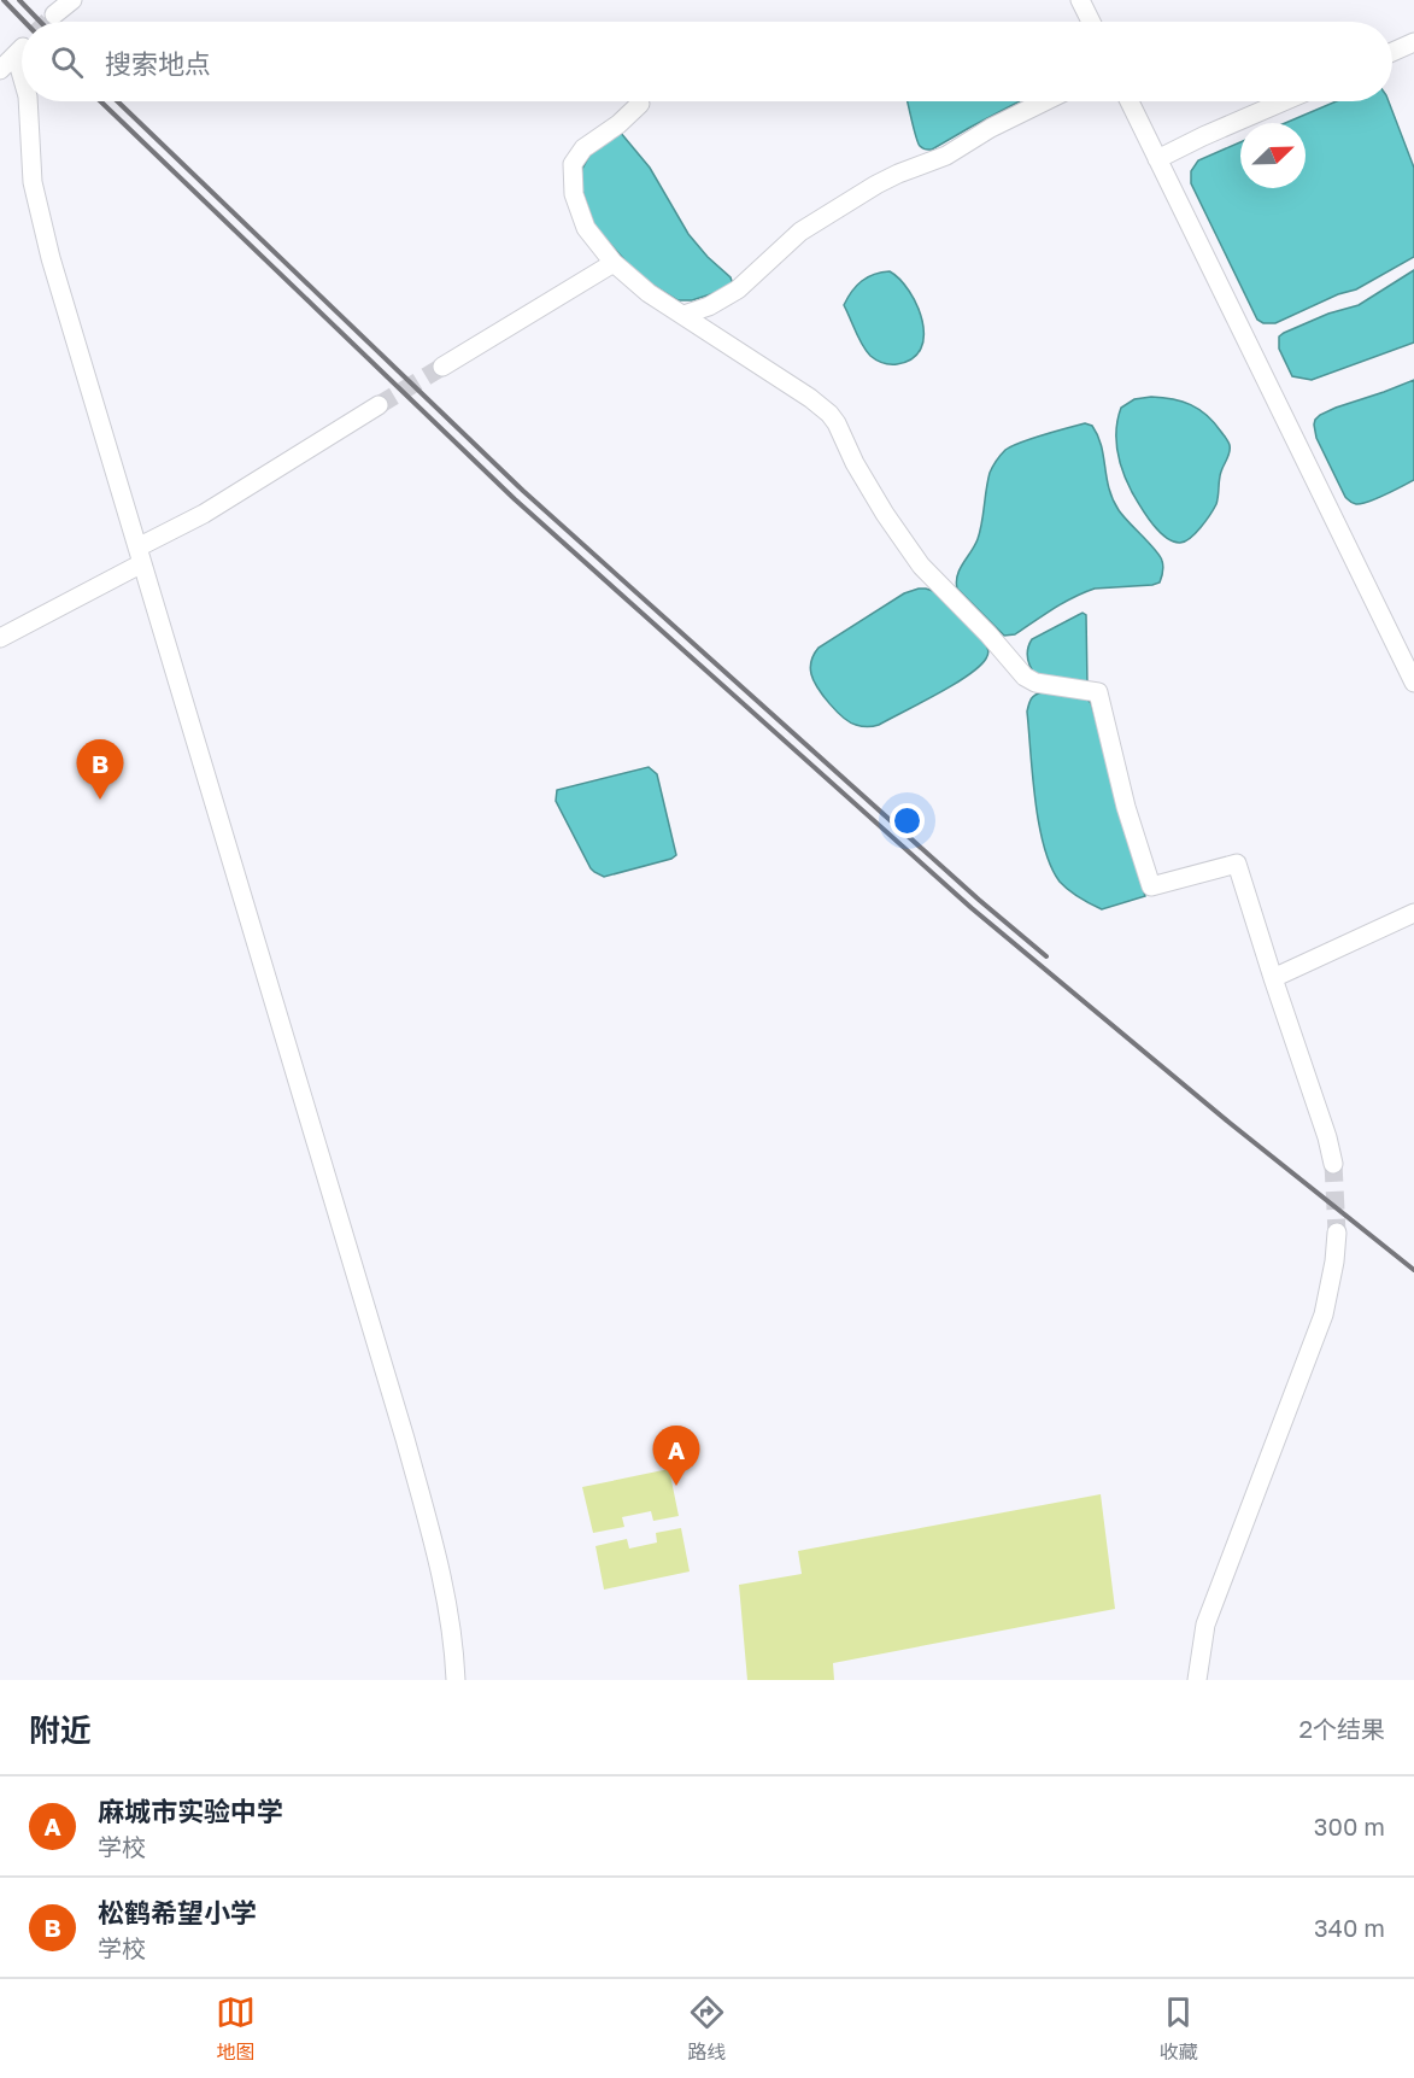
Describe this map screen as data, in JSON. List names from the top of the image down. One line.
{"north":"top right","page":{"search":"搜索地点","pins":["B","A"],"heading":["附近","2个结果"],"list":[{"mark":"A","name":"麻城市实验中学","note":"学校","value":"300 m"},{"mark":"B","name":"松鹤希望小学","note":"学校","value":"340 m"}],"nav":["地图","路线","收藏"]}}
